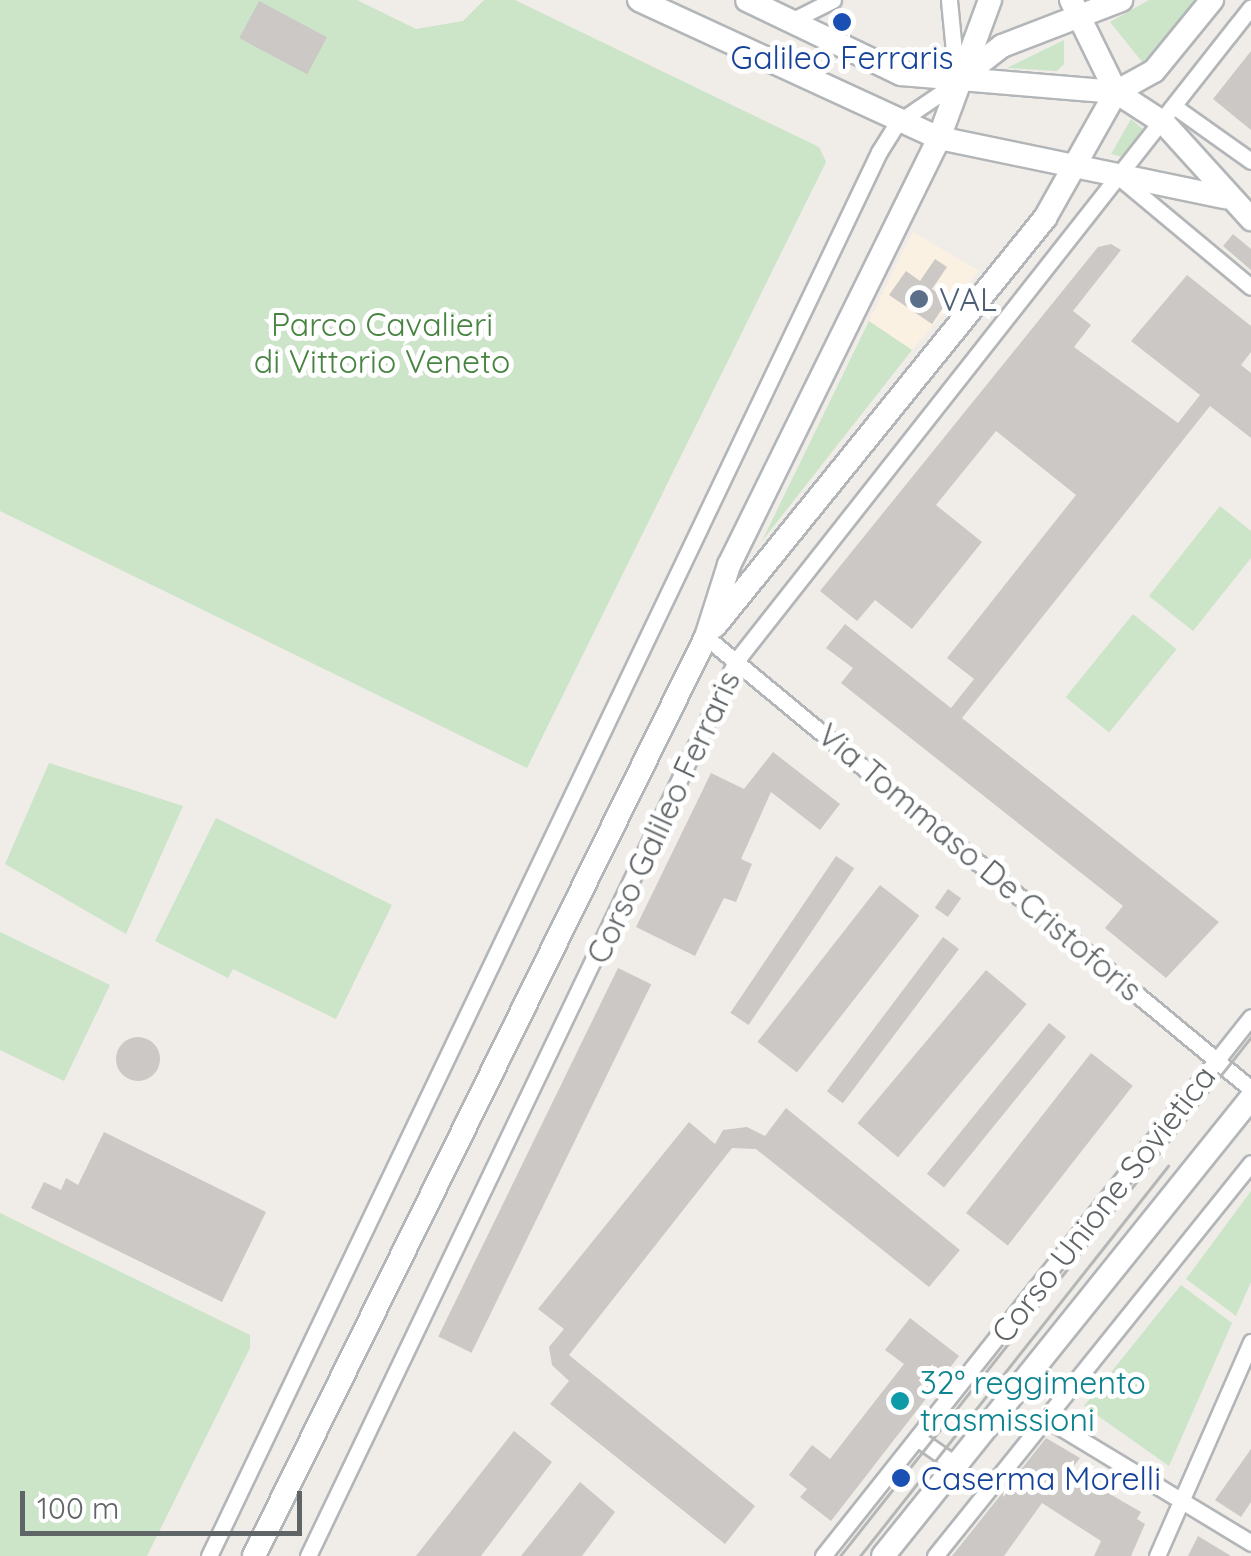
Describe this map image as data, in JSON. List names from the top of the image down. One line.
{"streets":{"main road":["Corso Galileo Ferraris","Corso Unione Sovietica"],"street":["Via Tommaso De Cristoforis"]},"crossings":[["Corso Galileo Ferraris","Via Tommaso De Cristoforis"],["Via Tommaso De Cristoforis","Corso Unione Sovietica"]],"parks":["Parco Cavalieri di Vittorio Veneto"],"places":["Galileo Ferraris","VAL","32° reggimento trasmissioni","Caserma Morelli"],"scale_bar":"100 m"}
